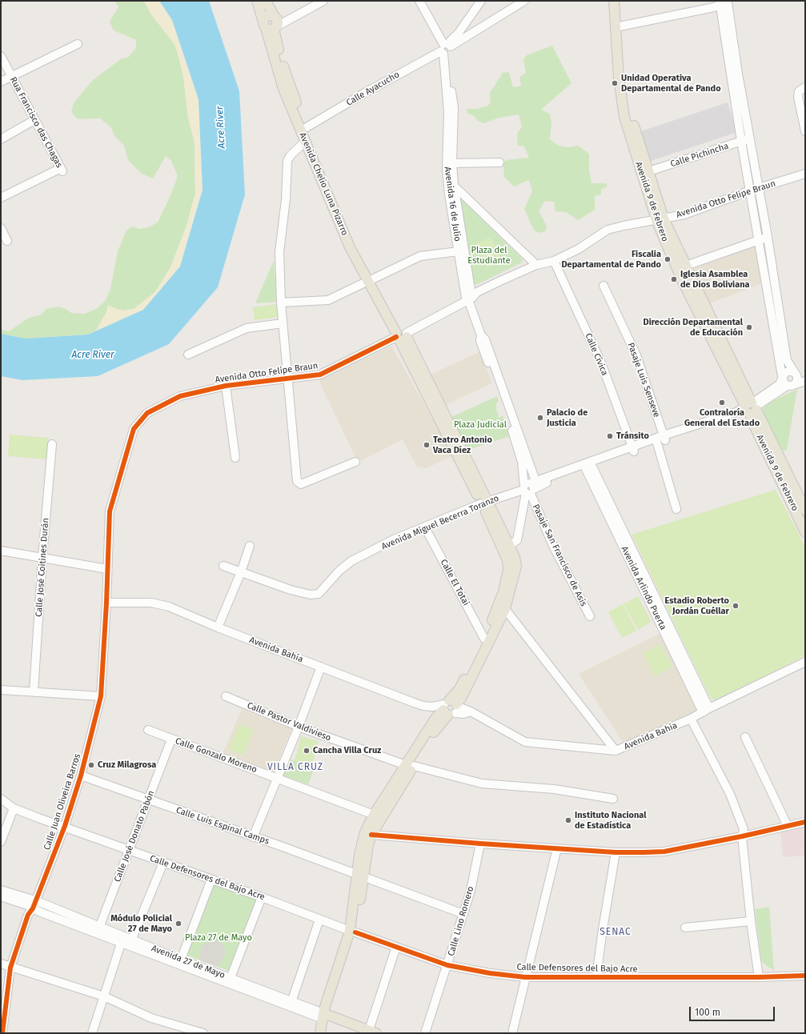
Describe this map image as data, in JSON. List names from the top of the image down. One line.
{"streets":{"main road":["Avenida Chelio Luna Pizarro","Avenida 9 de Febrero","Avenida 27 de Mayo"],"street":["Calle Ayacucho","Rua Francisco das Chagas","Calle Pichincha","Avenida Otto Felipe Braun","Avenida 16 de Julio","Calle Cívica","Pasaje Luis Senseve","Avenida Miguel Becerra Toranzo","Pasaje San Francisco de Asís","Calle José Coitines Durán","Calle El Totai","Avenida Arlindo Puerta","Avenida Bahía","Calle Pastor Valdivieso","Calle Gonzalo Moreno","Calle Juan Oliveira Barros","Calle Luis Espinal Camps","Calle José Donato Pabón","Calle Defensores del Bajo Acre","Calle Lino Romero"]},"crossings":[["Calle Ayacucho","Avenida Chelio Luna Pizarro"],["Calle Ayacucho","Avenida 16 de Julio"],["Calle Pichincha","Avenida 9 de Febrero"],["Avenida Chelio Luna Pizarro","Avenida Otto Felipe Braun"],["Avenida Chelio Luna Pizarro","Avenida 16 de Julio"],["Avenida Chelio Luna Pizarro","Avenida Miguel Becerra Toranzo"],["Avenida Chelio Luna Pizarro","Calle El Totai"],["Avenida Chelio Luna Pizarro","Avenida Bahía"],["Avenida Otto Felipe Braun","Avenida 9 de Febrero"],["Avenida Otto Felipe Braun","Avenida 16 de Julio"],["Avenida Otto Felipe Braun","Calle Cívica"],["Avenida Otto Felipe Braun","Calle Juan Oliveira Barros"],["Avenida 9 de Febrero","Avenida Miguel Becerra Toranzo"],["Avenida 16 de Julio","Avenida Miguel Becerra Toranzo"],["Avenida 16 de Julio","Pasaje San Francisco de Asís"],["Calle Cívica","Avenida Miguel Becerra Toranzo"],["Pasaje Luis Senseve","Avenida Miguel Becerra Toranzo"],["Avenida Miguel Becerra Toranzo","Pasaje San Francisco de Asís"],["Avenida Miguel Becerra Toranzo","Calle El Totai"],["Avenida Miguel Becerra Toranzo","Avenida Arlindo Puerta"],["Avenida Arlindo Puerta","Avenida Bahía"],["Avenida Bahía","Calle Juan Oliveira Barros"],["Calle Gonzalo Moreno","Calle José Donato Pabón"],["Calle Juan Oliveira Barros","Calle Luis Espinal Camps"],["Calle Juan Oliveira Barros","Calle Defensores del Bajo Acre"],["Calle Juan Oliveira Barros","Avenida 27 de Mayo"],["Calle Luis Espinal Camps","Calle José Donato Pabón"],["Calle Luis Espinal Camps","Calle Lino Romero"],["Calle José Donato Pabón","Calle Defensores del Bajo Acre"],["Calle José Donato Pabón","Avenida 27 de Mayo"],["Calle Defensores del Bajo Acre","Calle Lino Romero"]],"districts":["VILLA CRUZ","SENAC"],"water":["Acre River"],"parks":["Plaza del Estudiante","Plaza Judicial","Plaza 27 de Mayo"],"places":["Unidad Operativa Departamental de Pando","Fiscalia Departamental de Pando","Iglesia Asamblea de Dios Boliviana","Dirección Departamental de Educación","Contraloría General del Estado","Palacio de Justicia","Tránsito","Teatro Antonio Vaca Díez","Estadio Roberto Jordán Cuéllar","Cancha Villa Cruz","Cruz Milagrosa","Instituto Nacional de Estadística","Módulo Policial 27 de Mayo"],"scale_bar":"100 m"}
